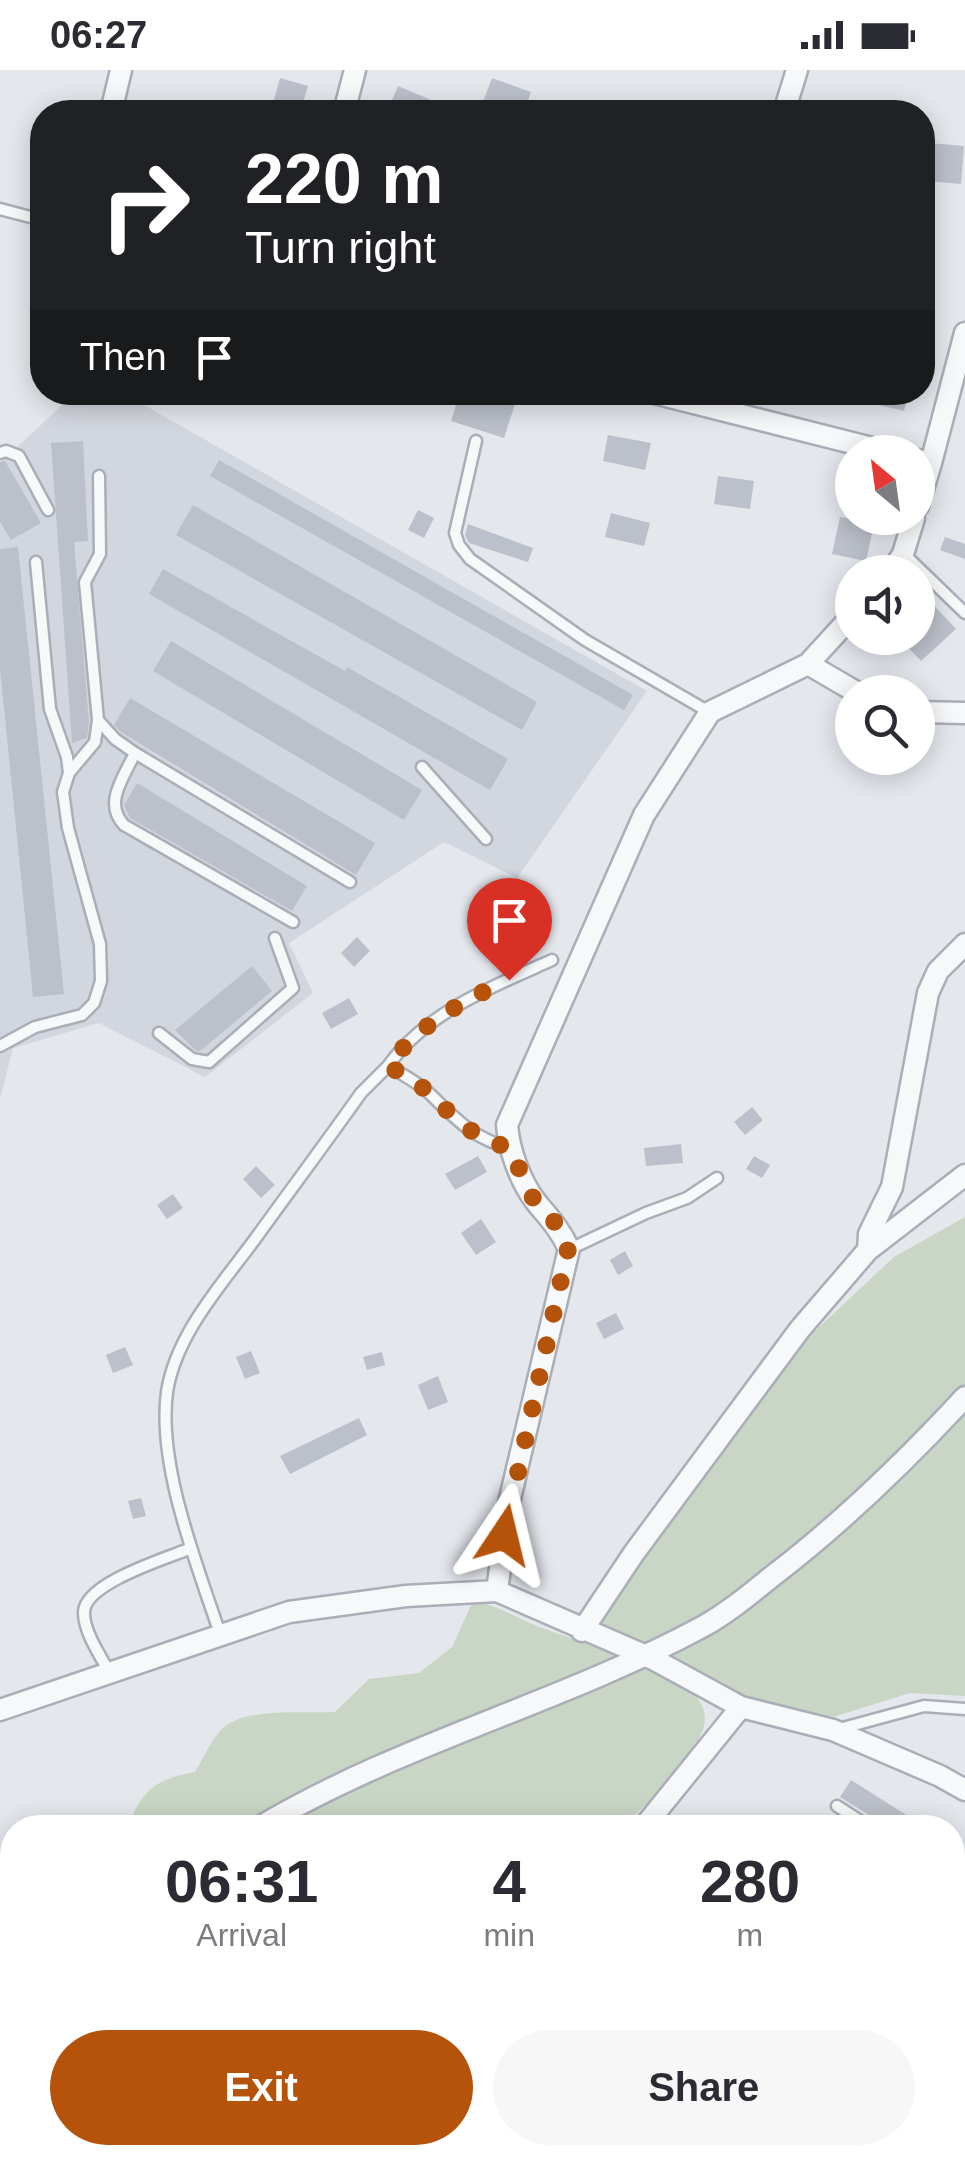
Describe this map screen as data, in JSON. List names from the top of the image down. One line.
{"north":"top left","page":{"status":"06:27","turn":["220 m","Turn right"],"then":"Then","eta":["06:31","Arrival","4","min","280","m"],"buttons":["Exit","Share"]}}
